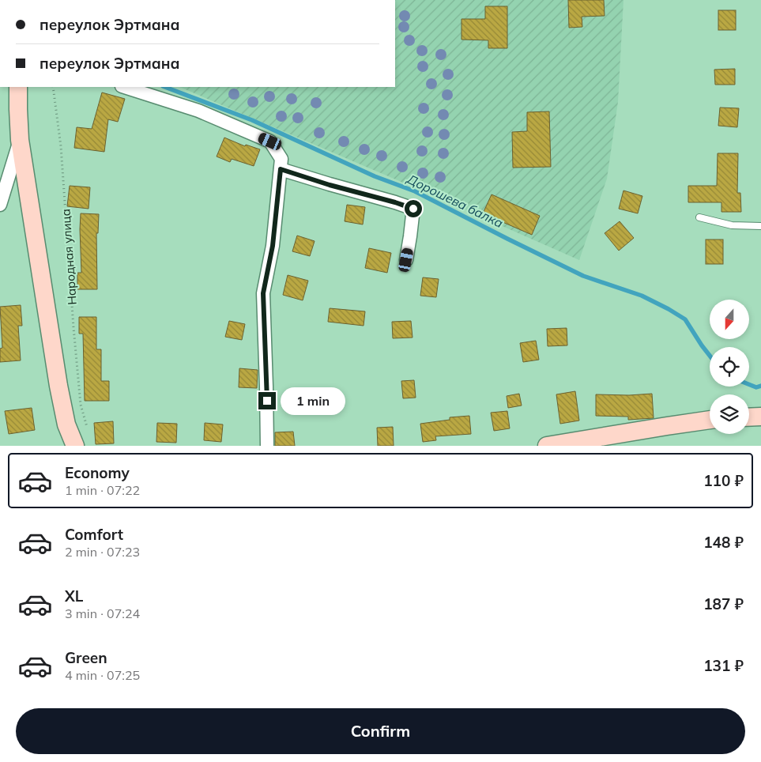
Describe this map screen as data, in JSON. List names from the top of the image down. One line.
{"streets":{"path":["Народная улица"]},"water":["Дорошева балка"],"north":"bottom","page":{"banner":["переулок Эртмана","переулок Эртмана"],"bubble":"1 min","list":[{"name":"Economy","note":"1 min · 07:22","value":"110 ₽"},{"name":"Comfort","note":"2 min · 07:23","value":"148 ₽"},{"name":"XL","note":"3 min · 07:24","value":"187 ₽"},{"name":"Green","note":"4 min · 07:25","value":"131 ₽"}],"buttons":"Confirm"}}
